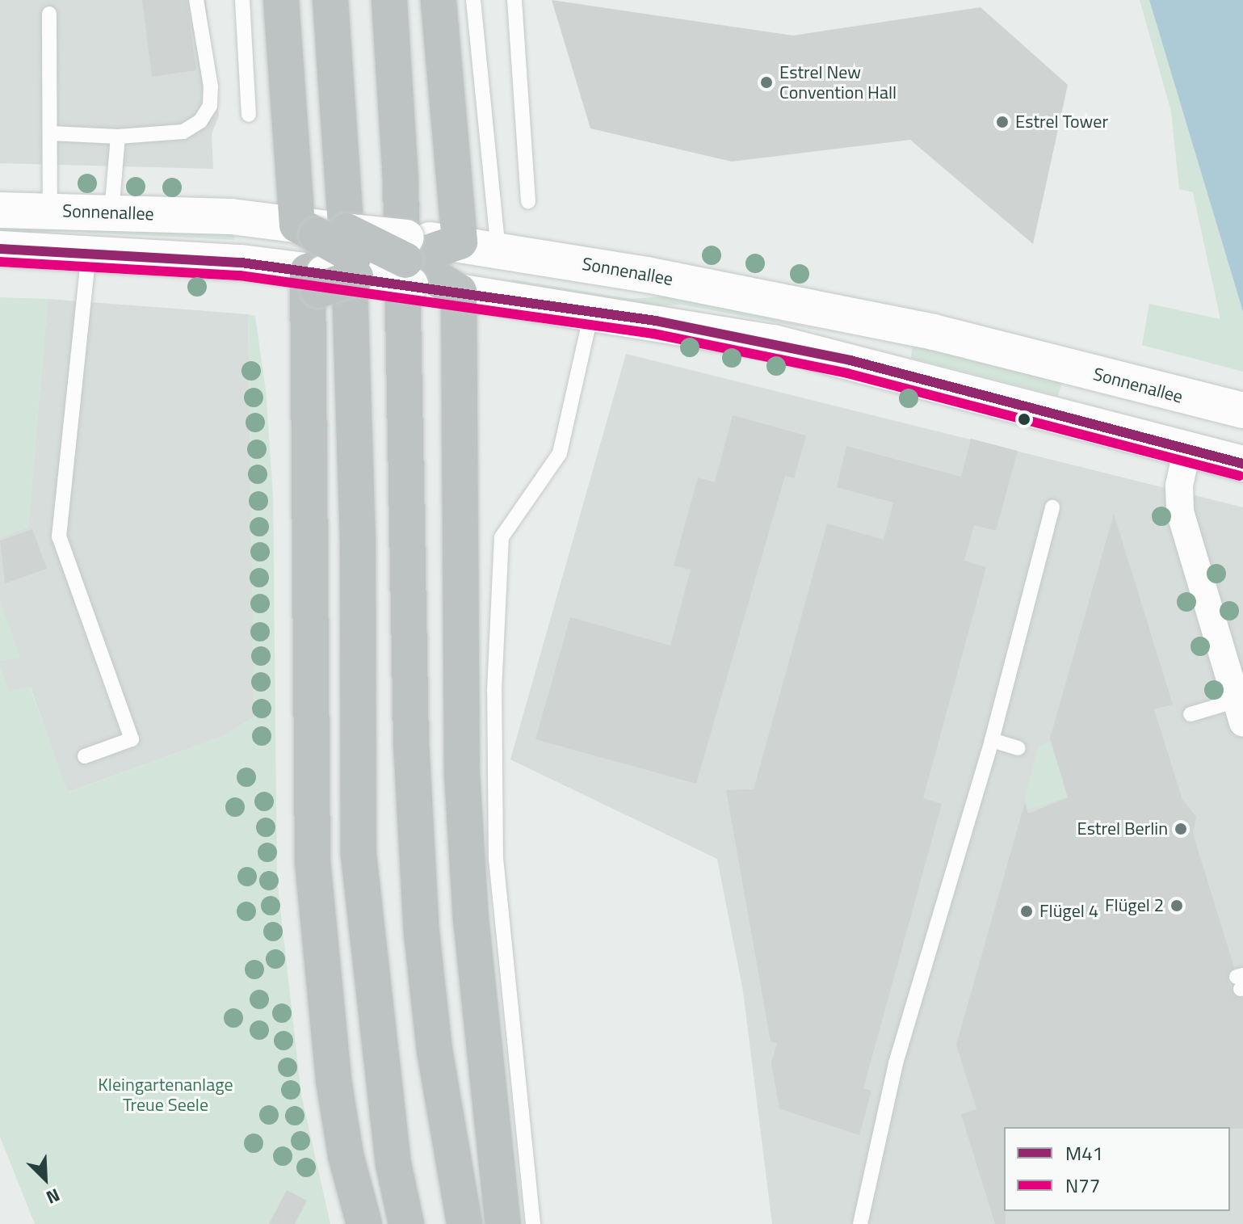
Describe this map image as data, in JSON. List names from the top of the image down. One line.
{"streets":{"main road":["Sonnenallee"]},"parks":["Kleingartenanlage Treue Seele"],"places":["Estrel New Convention Hall","Estrel Tower","Estrel Berlin","Flügel 2","Flügel 4"],"lines":["transit line M41","transit line N77"],"legend":["M41","N77"],"north":"bottom right"}
